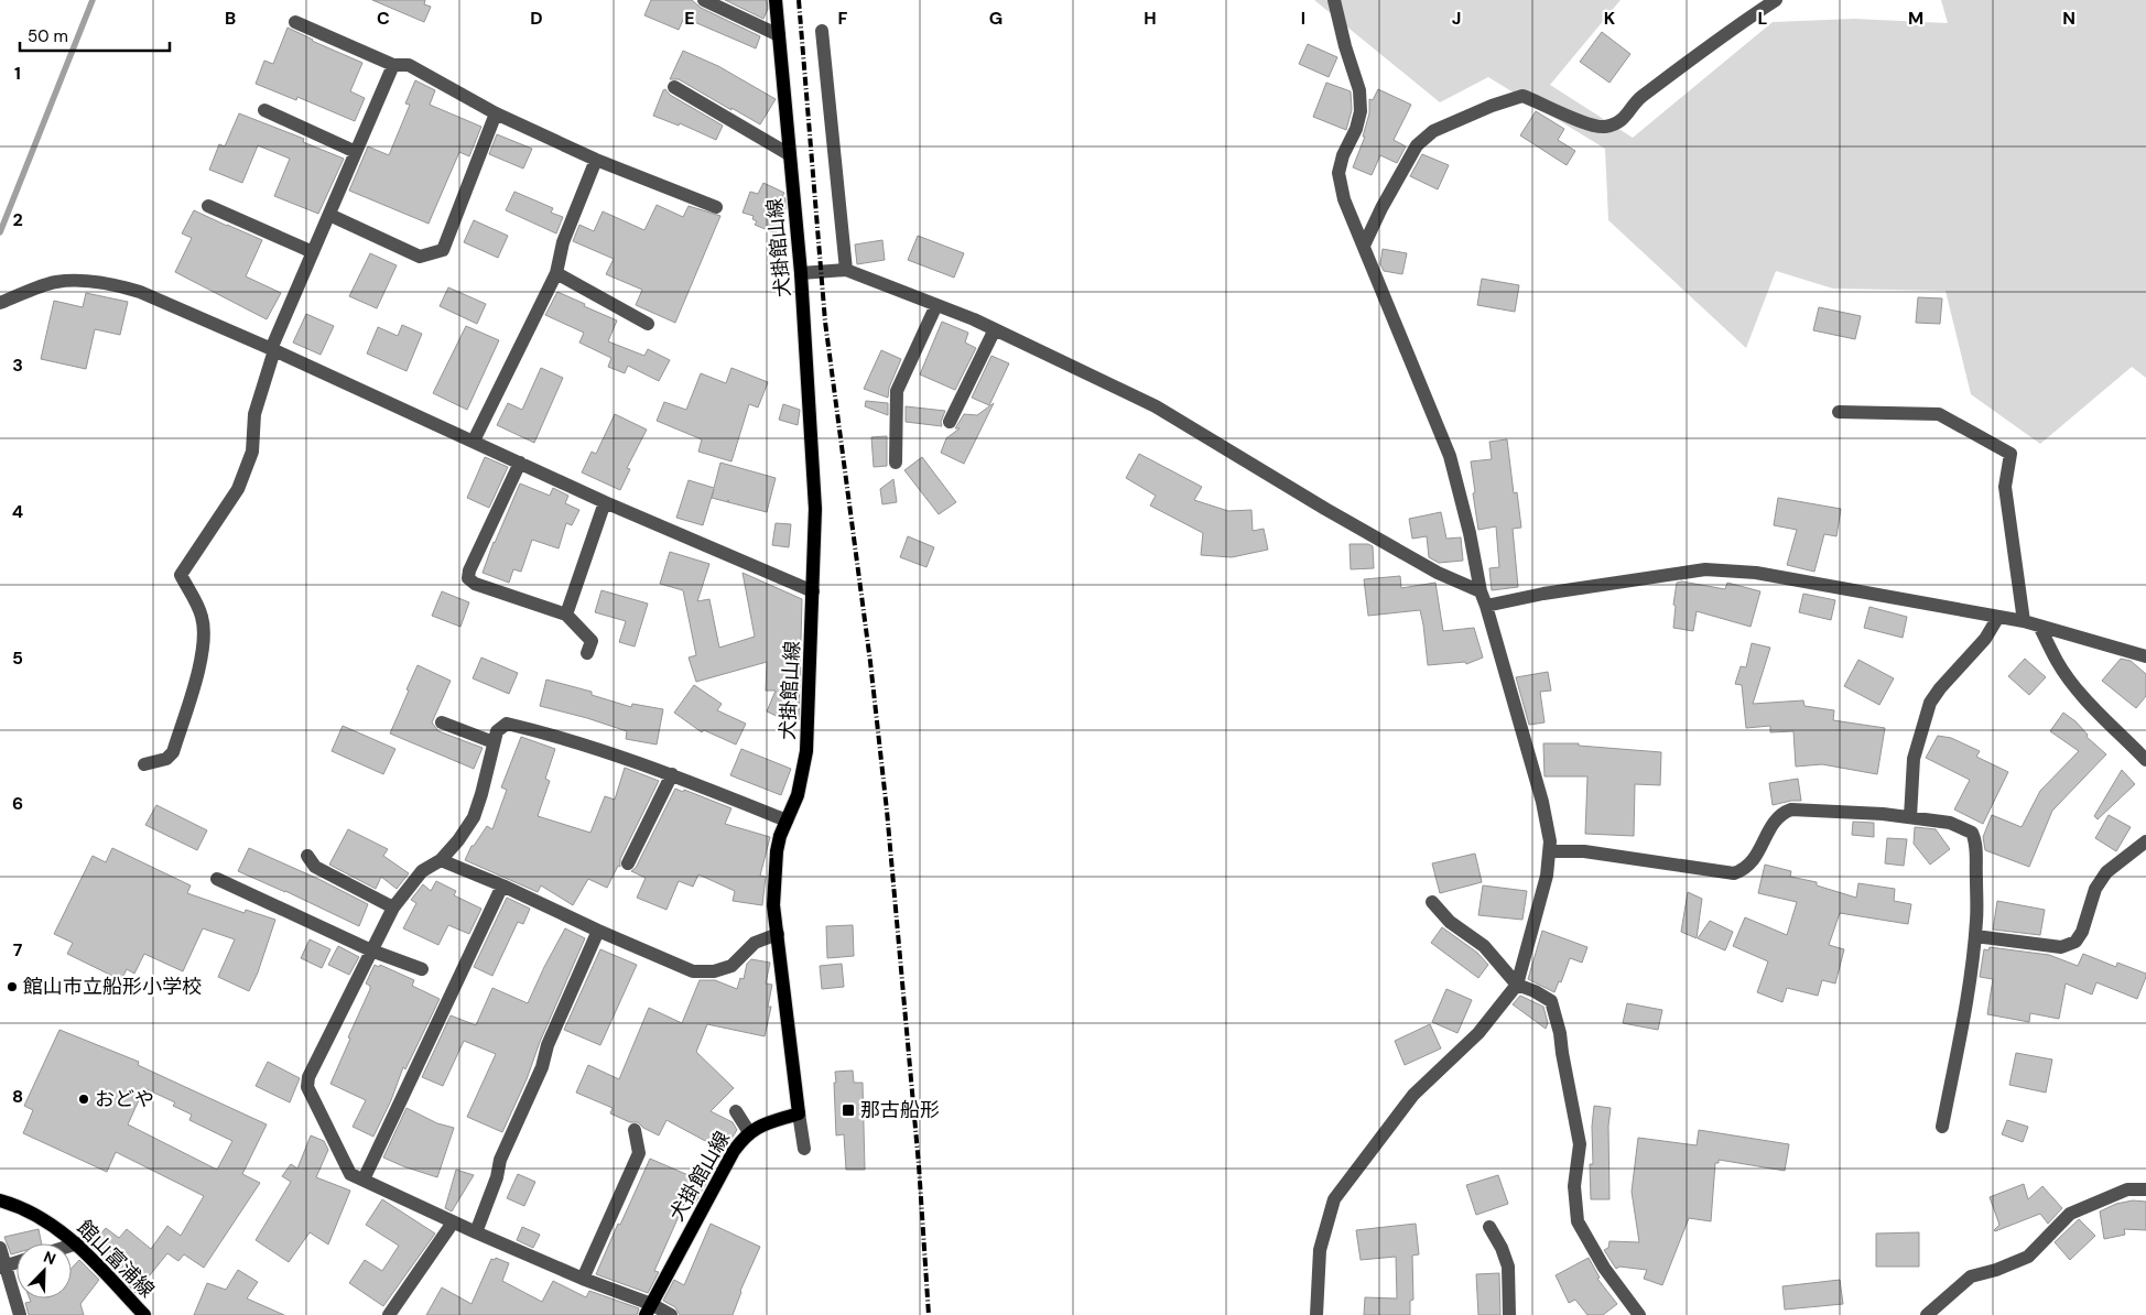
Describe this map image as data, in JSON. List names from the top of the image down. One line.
{"streets":{"main road":["犬掛館山線","館山富浦線"]},"places":{"other":["館山市立船形小学校","おどや"],"transit":["那古船形"]},"scale_bar":"50 m","north":"top right","grid":{"columns":["B","C","D","E","F","G","H","I","J","K","L","M","N"],"rows":["1","2","3","4","5","6","7","8"]}}
